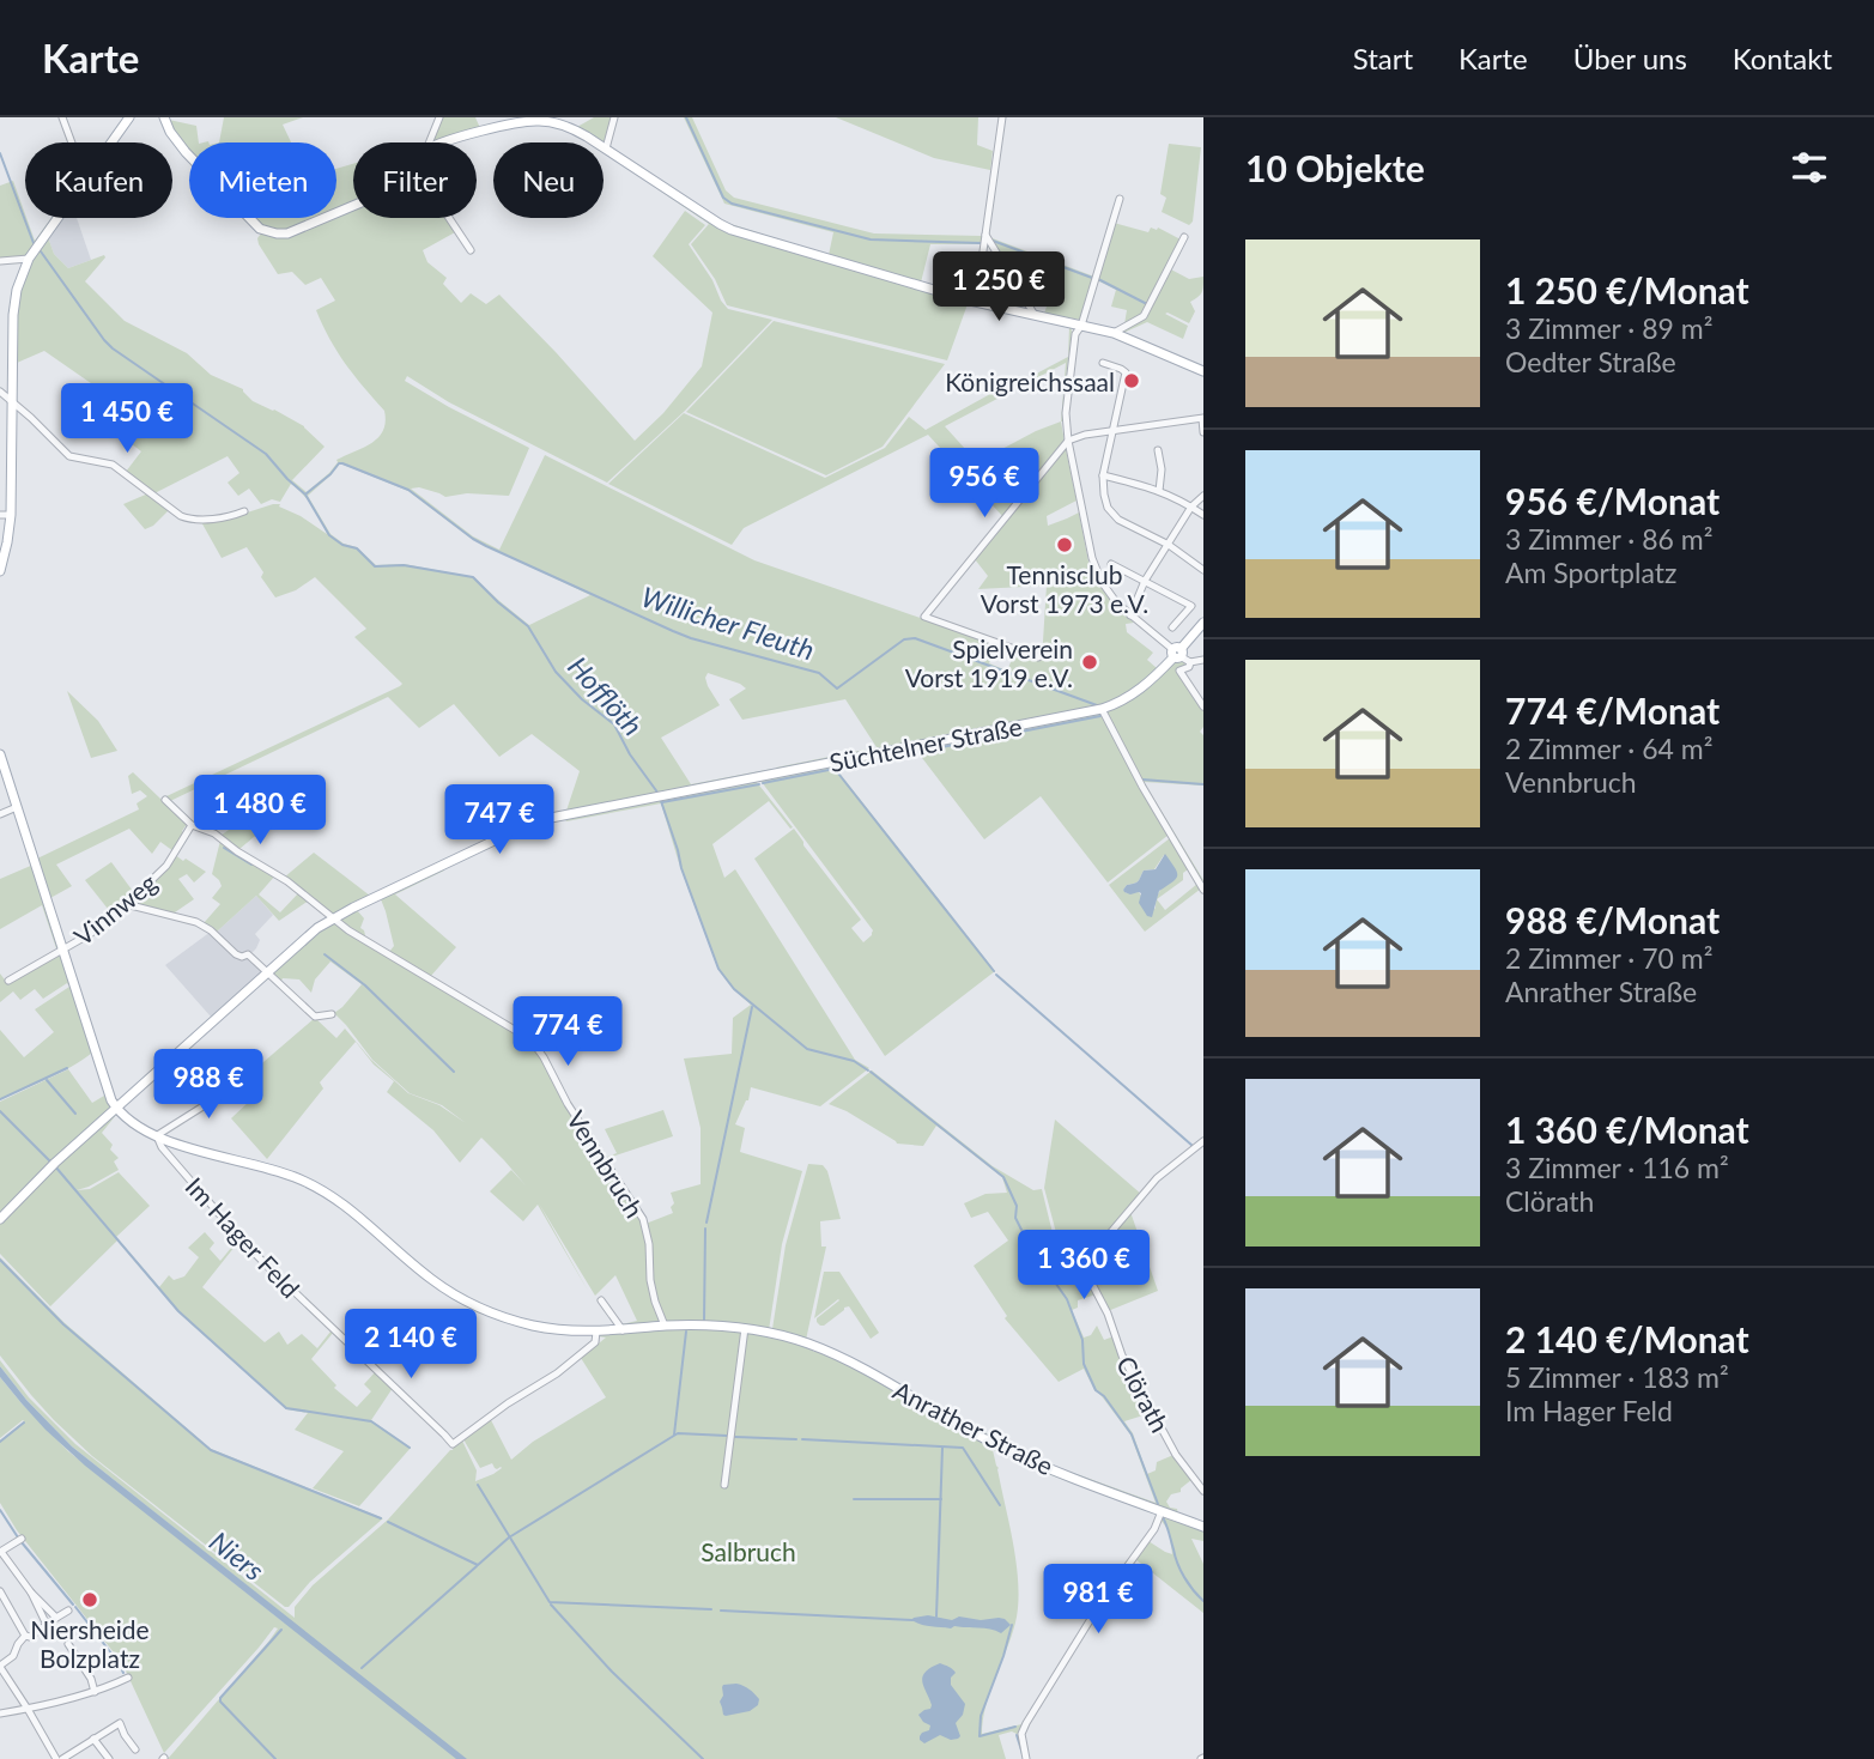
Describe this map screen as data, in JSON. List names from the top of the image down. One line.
{"streets":{"main road":["Süchtelner Straße","Anrather Straße"],"street":["Vinnweg","Vennbruch","Im Hager Feld","Clörath"]},"crossings":[["Süchtelner Straße","Vennbruch"],["Süchtelner Straße","Anrather Straße"],["Vennbruch","Anrather Straße"],["Im Hager Feld","Anrather Straße"]],"water":["Willicher Fleuth","Hofflöth","Niers"],"parks":["Salbruch"],"places":["Königreichssaal","Tennisclub Vorst 1973 e.V.","Spielverein Vorst 1919 e.V.","Niersheide Bolzplatz"],"page":{"header":"Karte","nav":["Start","Karte","Über uns","Kontakt"],"heading":"10 Objekte","chip":["Kaufen","Mieten","Filter","Neu"],"list":[{"name":"1 250 €/Monat","note":"3 Zimmer · 89 m² · Oedter Straße"},{"name":"956 €/Monat","note":"3 Zimmer · 86 m² · Am Sportplatz"},{"name":"774 €/Monat","note":"2 Zimmer · 64 m² · Vennbruch"},{"name":"988 €/Monat","note":"2 Zimmer · 70 m² · Anrather Straße"},{"name":"1 360 €/Monat","note":"3 Zimmer · 116 m² · Clörath"},{"name":"2 140 €/Monat","note":"5 Zimmer · 183 m² · Im Hager Feld"}],"price":["1 250 €","1 450 €","956 €","1 480 €","747 €","774 €","988 €","1 360 €","2 140 €","981 €"]}}
